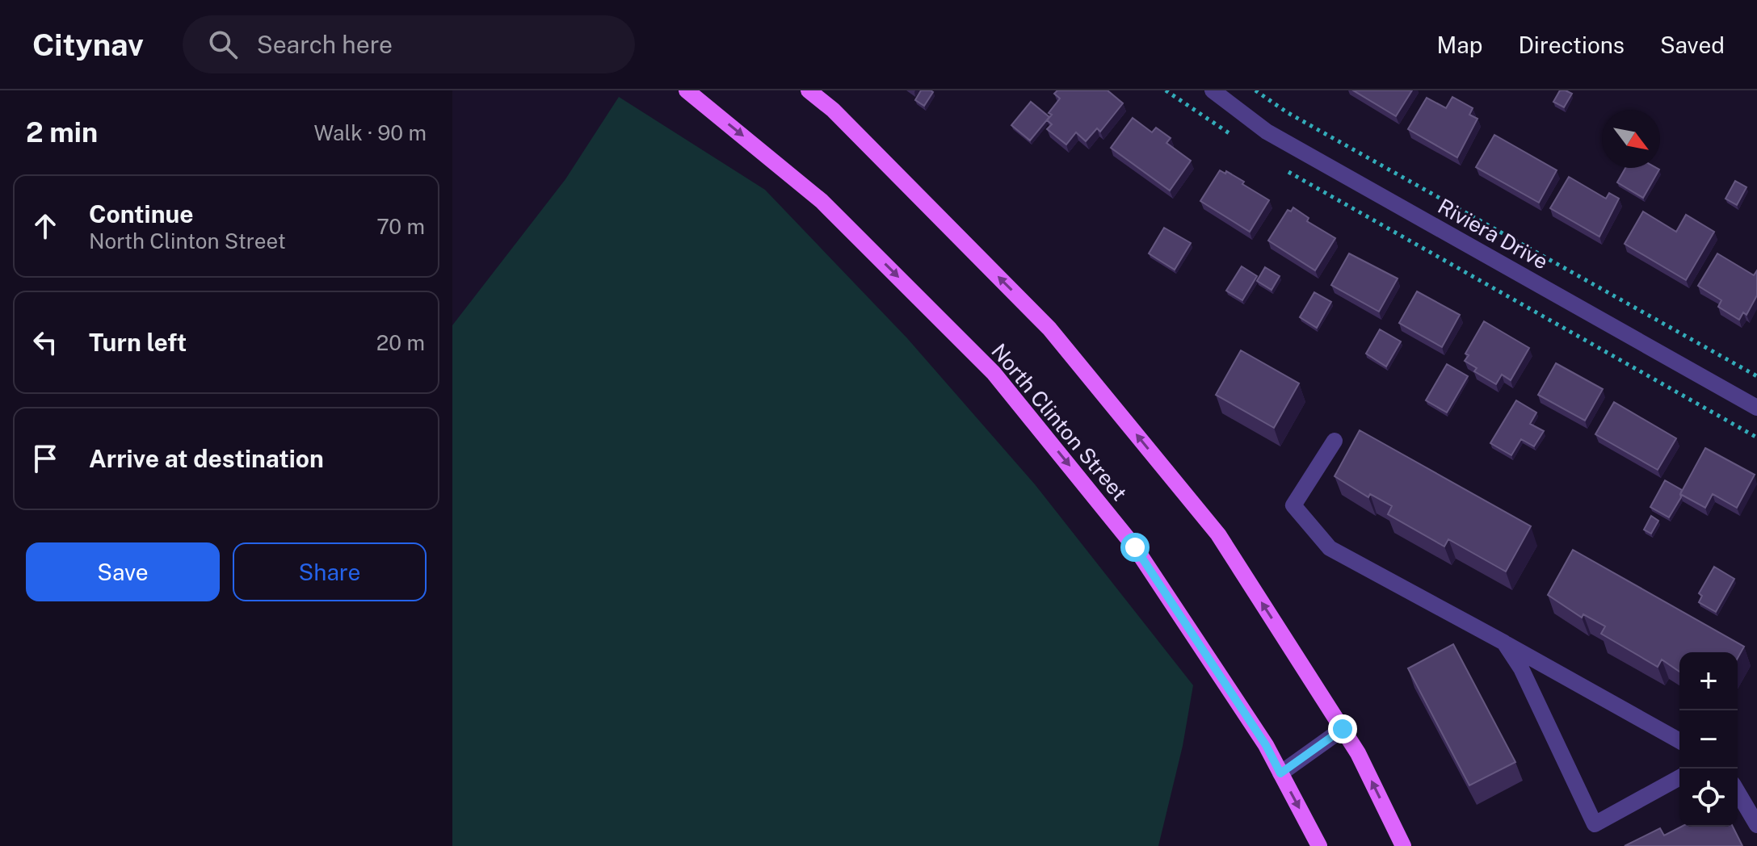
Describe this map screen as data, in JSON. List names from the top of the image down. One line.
{"streets":{"main road":["North Clinton Street"],"street":["Riviera Drive"]},"north":"bottom right","page":{"header":"Citynav","search":"Search here","nav":["Map","Directions","Saved"],"heading":["2 min","Walk · 90 m"],"list":[["Continue","North Clinton Street","70 m"],["Turn left","20 m"],"Arrive at destination"],"buttons":["Save","Share"],"map_buttons":["+","−"]}}
